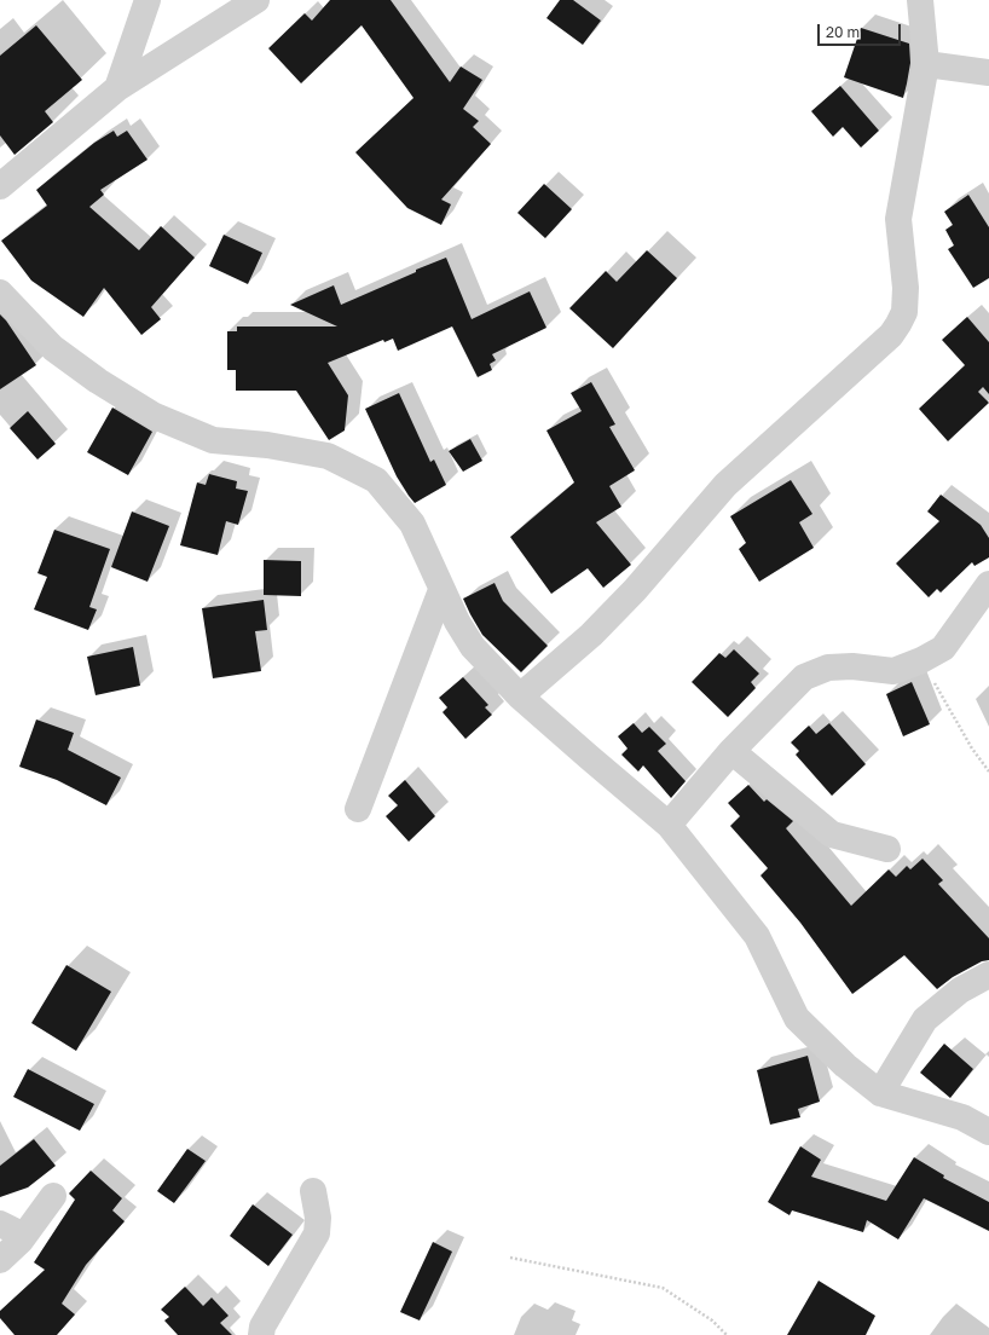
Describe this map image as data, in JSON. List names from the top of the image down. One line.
{"scale_bar":"20 m"}
